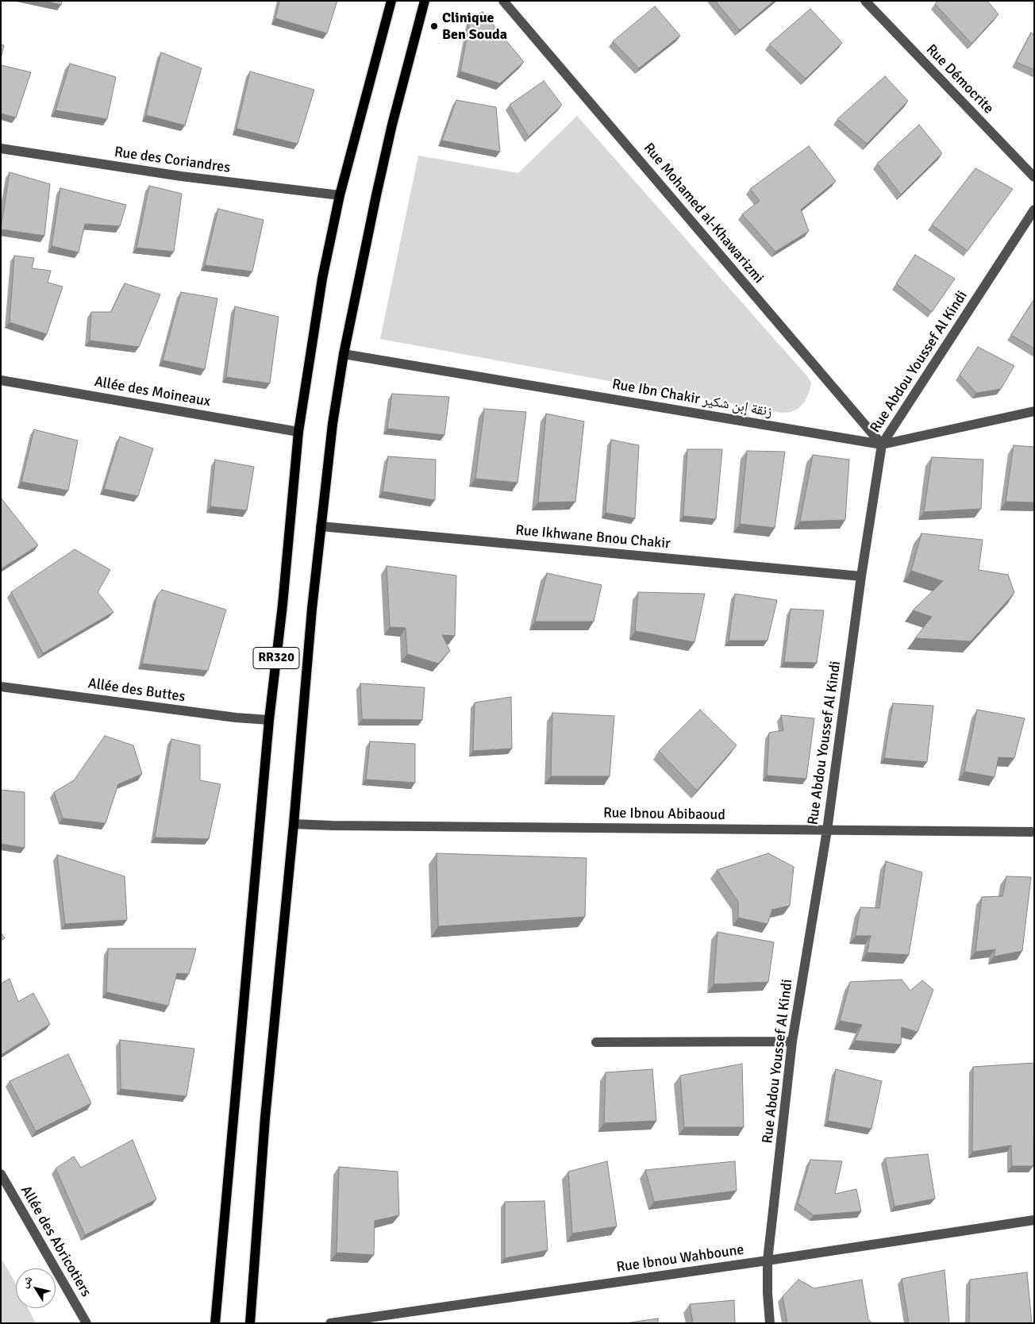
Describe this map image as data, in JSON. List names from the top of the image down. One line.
{"streets":{"main road":["RR320"],"street":["Rue Démocrite","Rue des Coriandres","Rue Mohamed al-Khawarizmi","Rue Abdou Youssef Al Kindi","Allée des Moineaux","Rue Ibn Chakir زنقة إبن شكير","Rue Ikhwane Bnou Chakir","Allée des Buttes","Rue Ibnou Abibaoud","Allée des Abricotiers","Rue Ibnou Wahboune"]},"crossings":[["Rue des Coriandres","RR320"],["Rue Mohamed al-Khawarizmi","Rue Abdou Youssef Al Kindi"],["Rue Mohamed al-Khawarizmi","Rue Ibn Chakir زنقة إبن شكير"],["Rue Abdou Youssef Al Kindi","Rue Ibn Chakir زنقة إبن شكير"],["Rue Abdou Youssef Al Kindi","Rue Ikhwane Bnou Chakir"],["Rue Abdou Youssef Al Kindi","Rue Ibnou Abibaoud"],["Rue Abdou Youssef Al Kindi","Rue Ibnou Wahboune"],["Allée des Moineaux","RR320"],["Rue Ibn Chakir زنقة إبن شكير","RR320"],["Rue Ikhwane Bnou Chakir","RR320"],["RR320","Allée des Buttes"],["RR320","Rue Ibnou Abibaoud"]],"places":["Clinique Ben Souda"],"north":"top left"}
